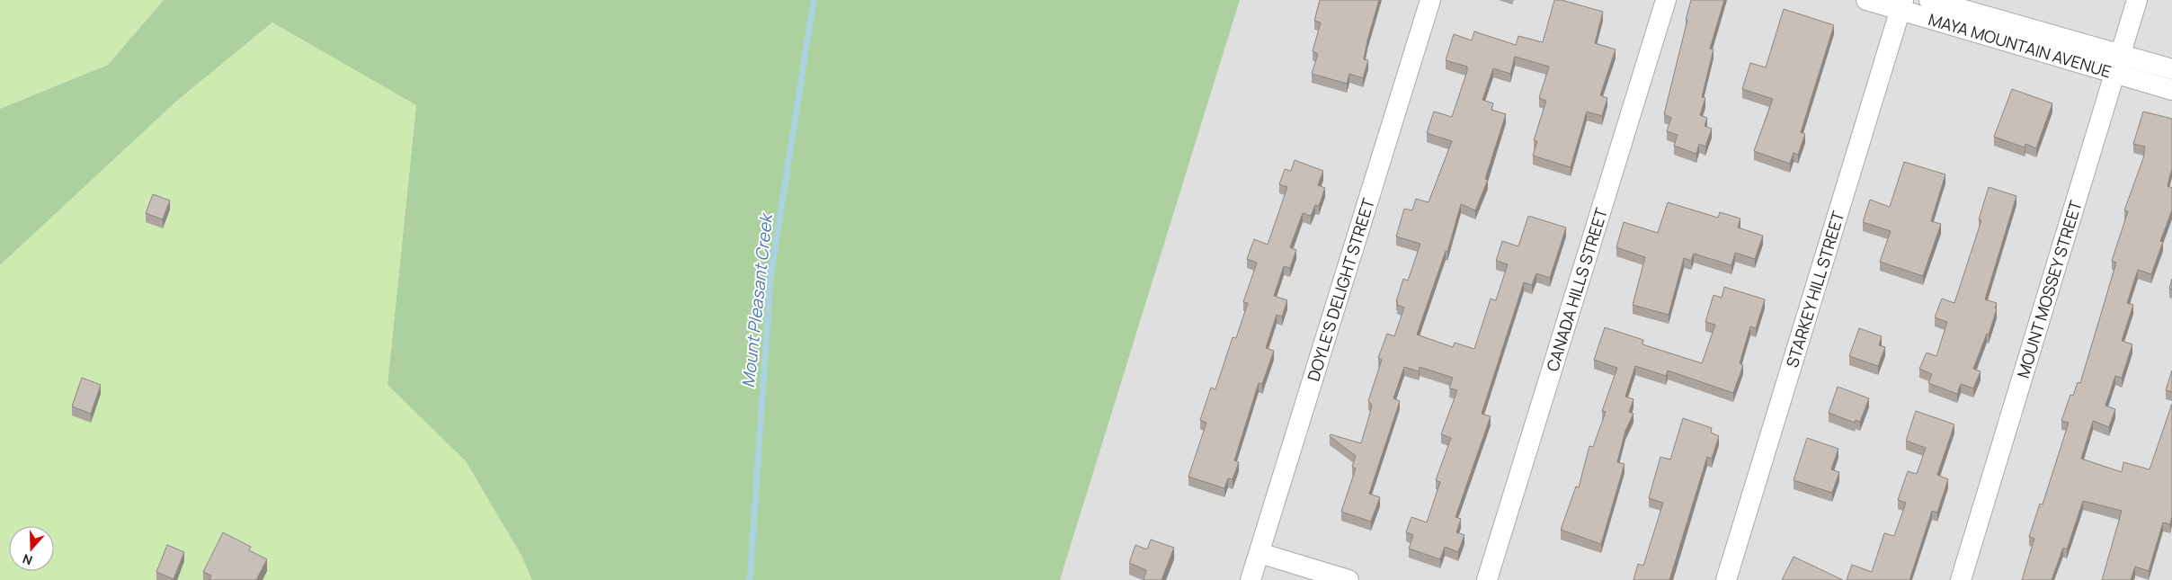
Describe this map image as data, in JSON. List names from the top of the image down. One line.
{"streets":{"street":["MAYA MOUNTAIN AVENUE","CANADA HILLS STREET","DOYLE'S DELIGHT STREET","STARKEY HILL STREET","MOUNT MOSSEY STREET"]},"crossings":[["MAYA MOUNTAIN AVENUE","STARKEY HILL STREET"],["MAYA MOUNTAIN AVENUE","MOUNT MOSSEY STREET"]],"water":["Mount Pleasant Creek"],"north":"bottom"}
